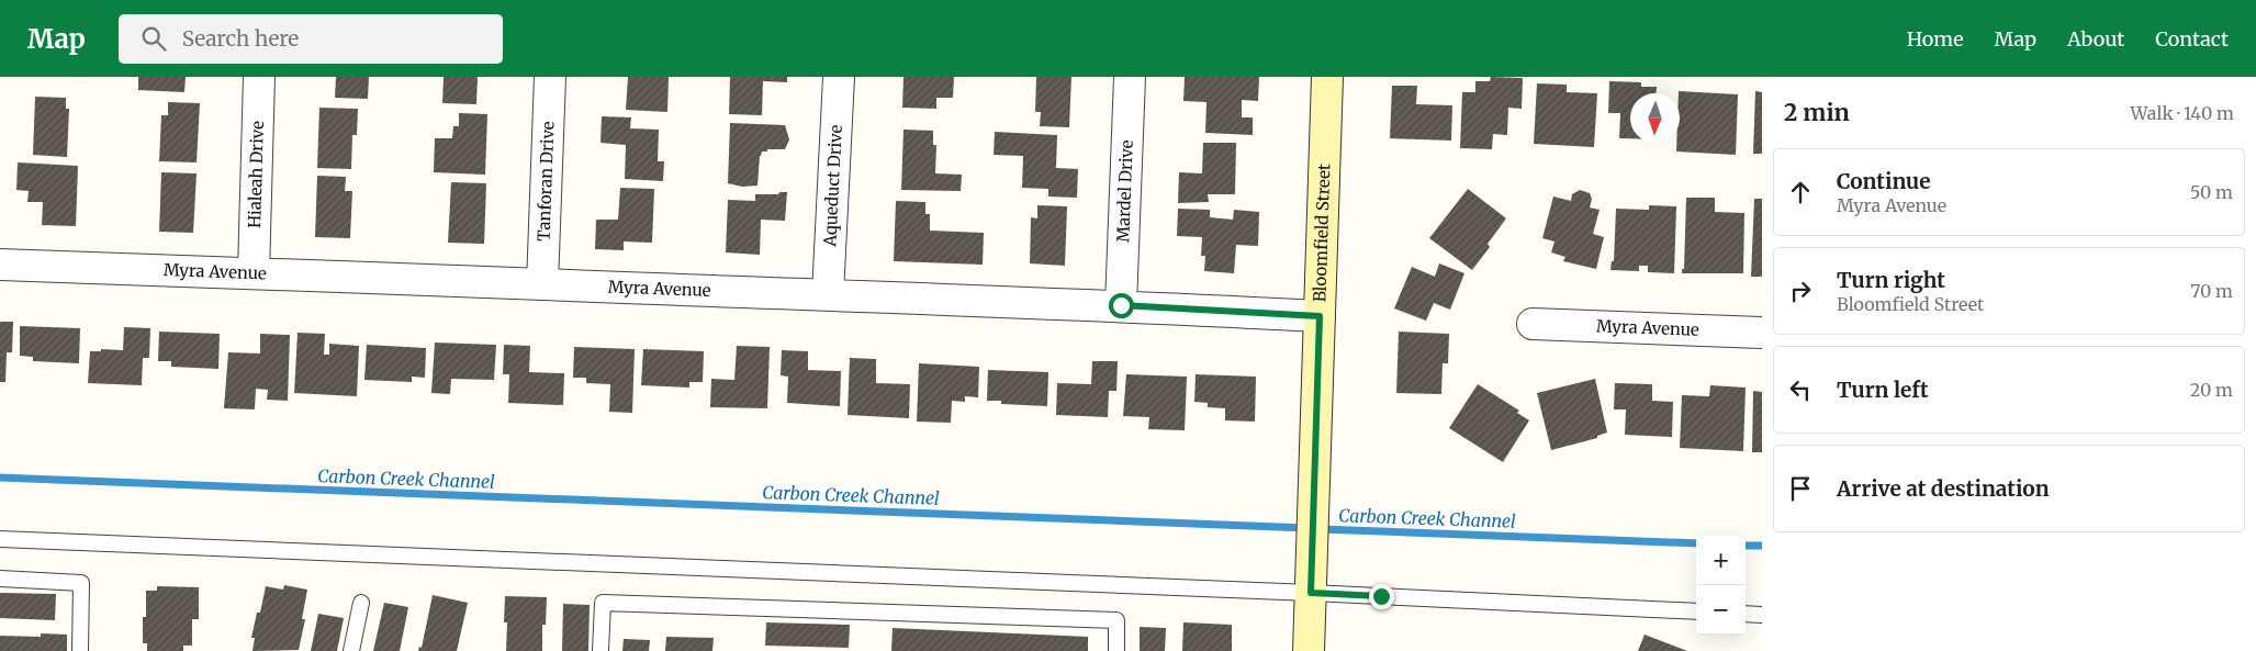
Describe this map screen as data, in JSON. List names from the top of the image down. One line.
{"streets":{"street":["Hialeah Drive","Tanforan Drive","Aqueduct Drive","Mardel Drive","Bloomfield Street","Myra Avenue"]},"crossings":[["Hialeah Drive","Myra Avenue"],["Tanforan Drive","Myra Avenue"],["Aqueduct Drive","Myra Avenue"],["Mardel Drive","Myra Avenue"],["Bloomfield Street","Myra Avenue"]],"water":["Carbon Creek Channel"],"north":"bottom","page":{"header":"Map","search":"Search here","nav":["Home","Map","About","Contact"],"heading":["2 min","Walk · 140 m"],"list":[["Continue","Myra Avenue","50 m"],["Turn right","Bloomfield Street","70 m"],["Turn left","20 m"],"Arrive at destination"],"map_buttons":["+","−"]}}
